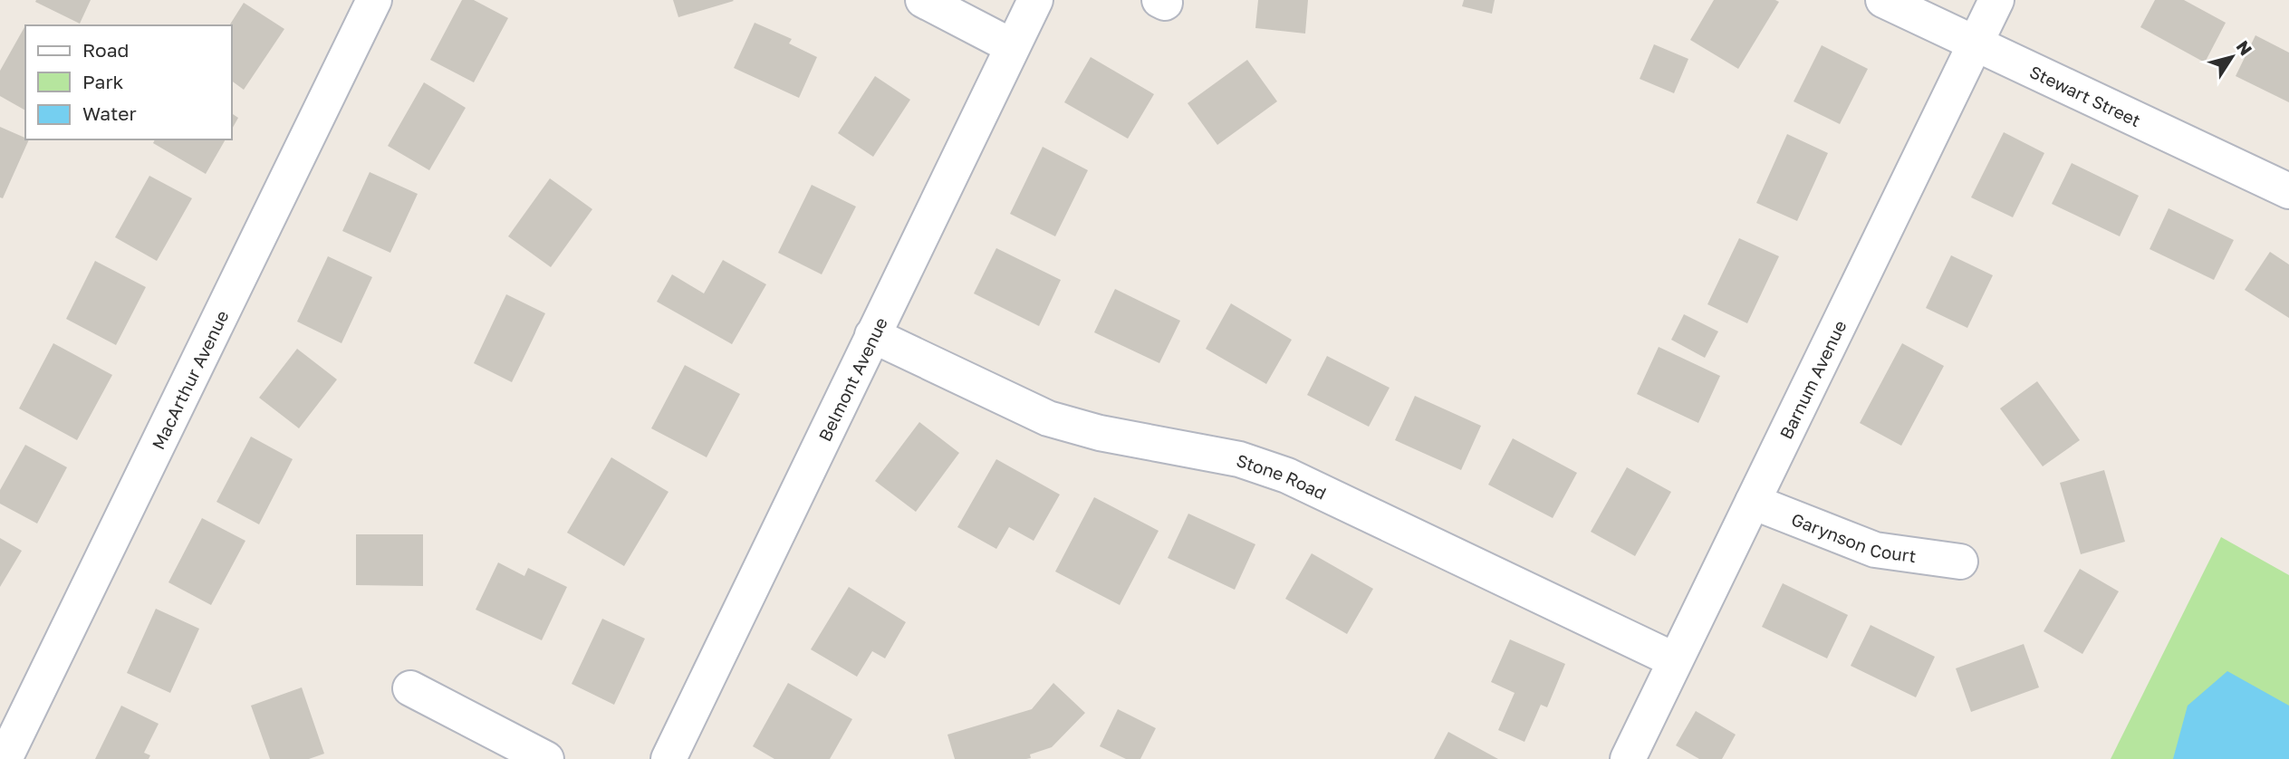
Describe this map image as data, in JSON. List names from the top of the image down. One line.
{"streets":{"street":["Stewart Street","MacArthur Avenue","Belmont Avenue","Barnum Avenue","Stone Road","Garynson Court"]},"crossings":[["Stewart Street","Barnum Avenue"],["Belmont Avenue","Stone Road"],["Barnum Avenue","Stone Road"],["Barnum Avenue","Garynson Court"]],"legend":["Road","Park","Water"],"north":"top right"}
